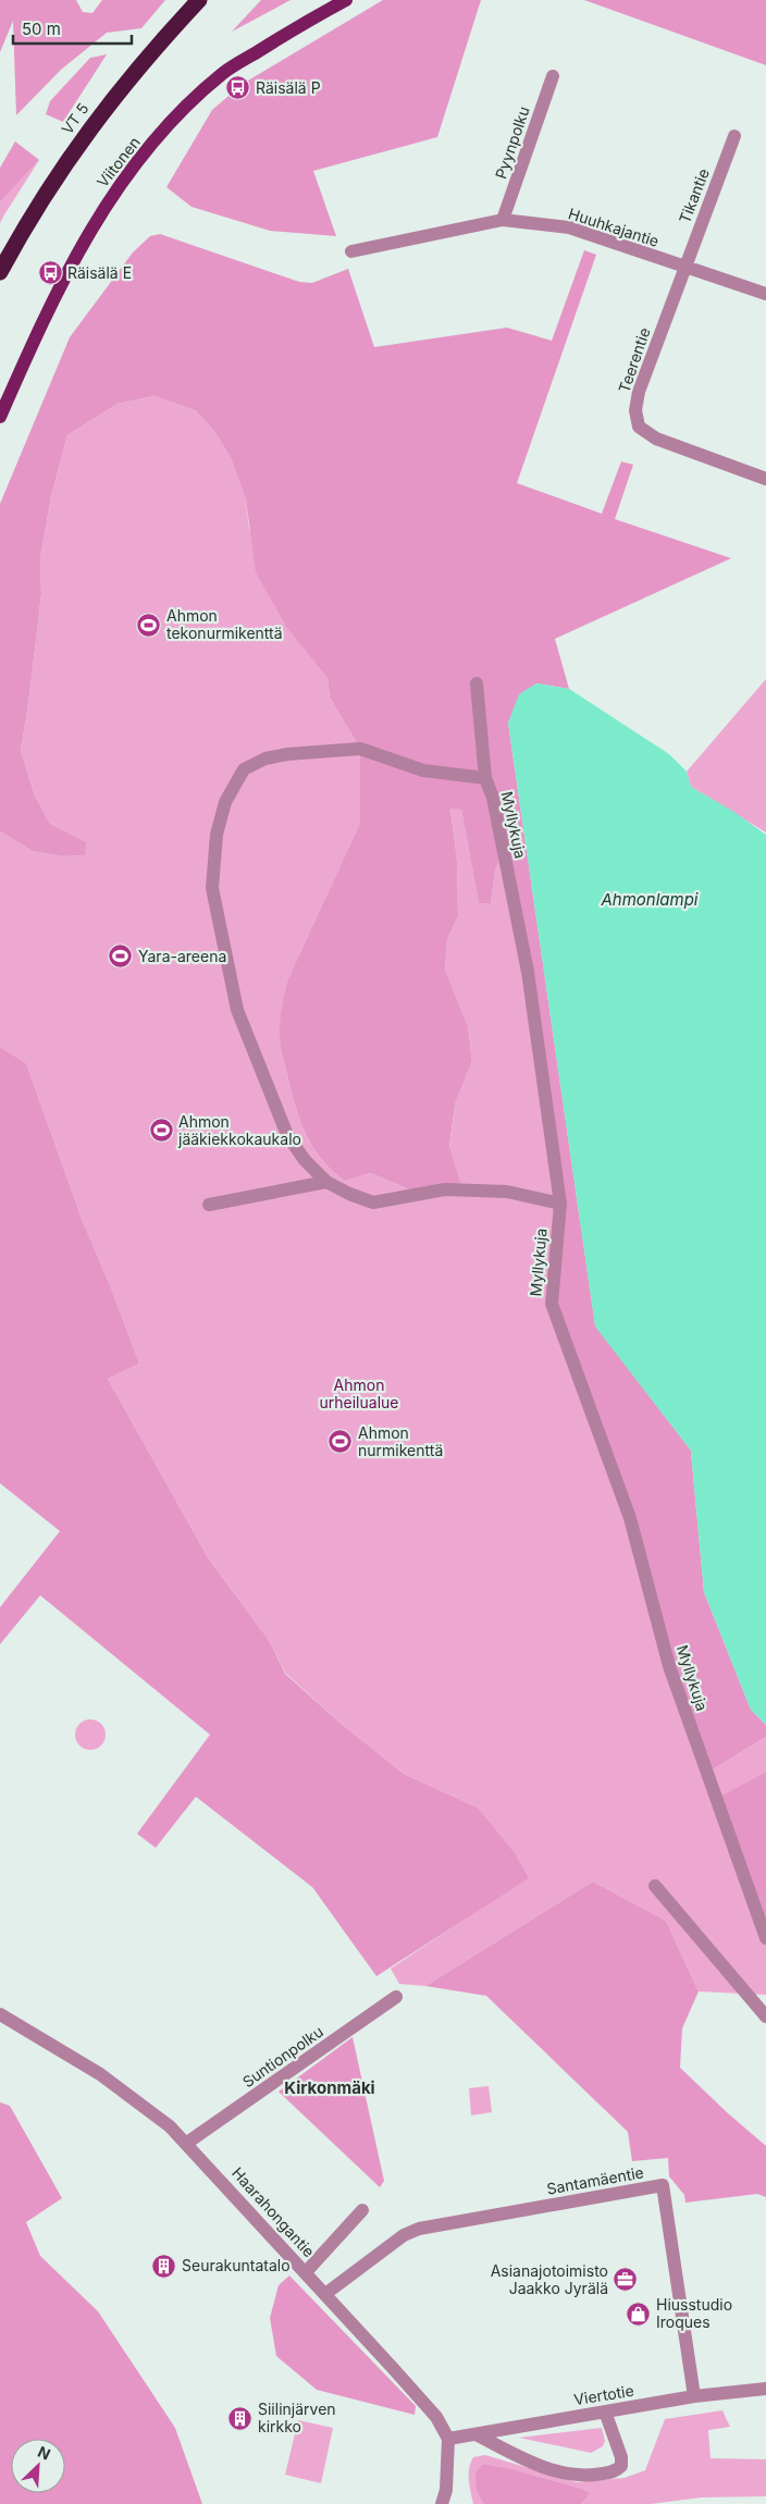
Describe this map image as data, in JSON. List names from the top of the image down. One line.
{"streets":{"highway":["VT 5"],"main road":["Viitonen"],"street":["Pyynpolku","Tikantie","Huuhkajantie","Teerentie","Myllykuja","Suntionpolku","Santamäentie","Haarahongantie","Viertotie"]},"crossings":[["Pyynpolku","Huuhkajantie"],["Tikantie","Huuhkajantie"],["Tikantie","Teerentie"],["Huuhkajantie","Teerentie"],["Suntionpolku","Haarahongantie"],["Santamäentie","Haarahongantie"],["Santamäentie","Viertotie"],["Haarahongantie","Viertotie"]],"districts":["Kirkonmäki"],"water":["Ahmonlampi"],"parks":["Ahmon urheilualue"],"places":{"bus stop":["Räisälä P","Räisälä E"],"sports":["Ahmon tekonurmikenttä","Yara-areena","Ahmon jääkiekkokaukalo","Ahmon nurmikenttä"],"building":["Seurakuntatalo","Siilinjärven kirkko"],"office":["Asianajotoimisto Jaakko Jyrälä"],"shop":["Hiusstudio Iroques"]},"scale_bar":"50 m","north":"top right"}
